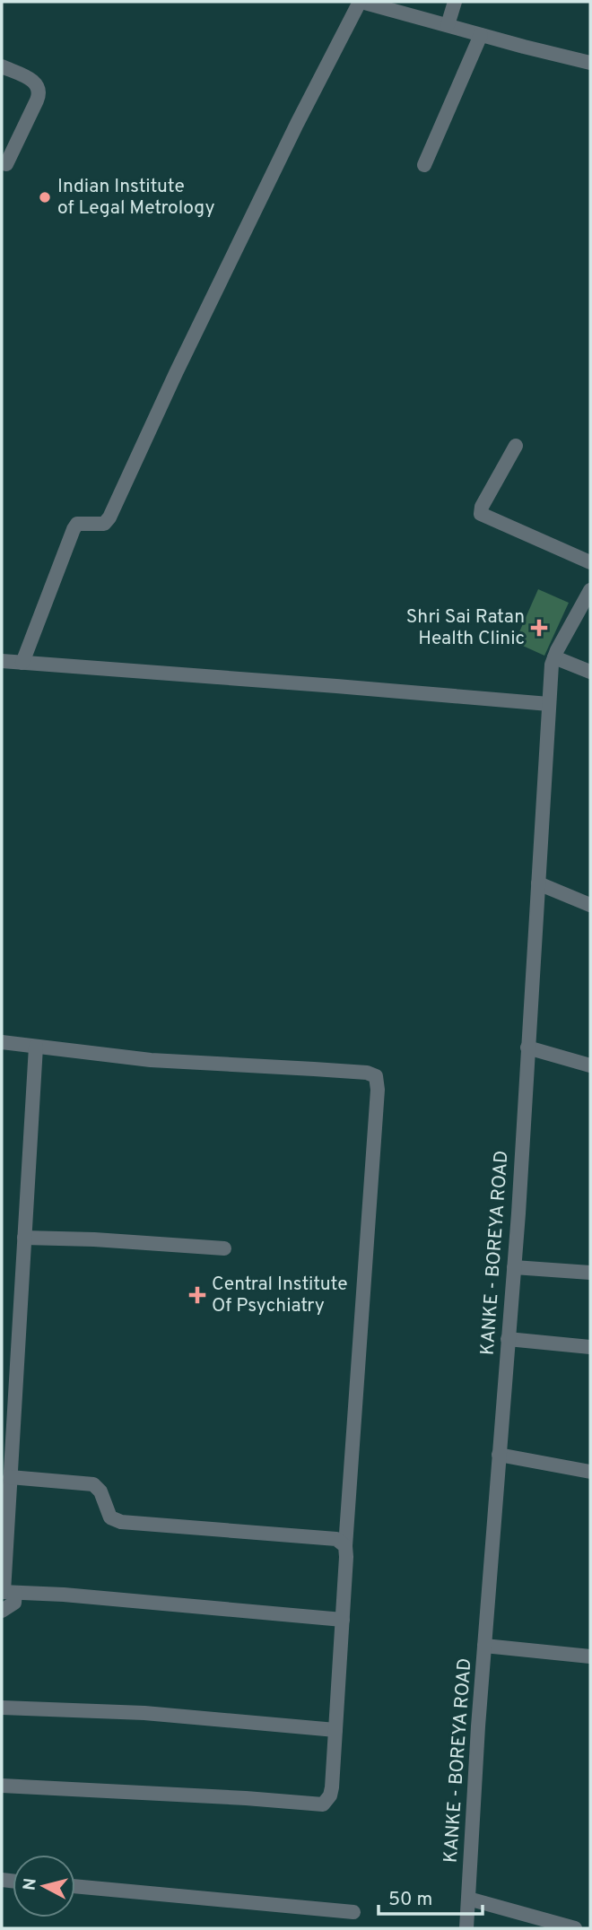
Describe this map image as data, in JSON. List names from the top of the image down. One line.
{"streets":{"street":["KANKE - BOREYA ROAD"]},"places":{"other":["Indian Institute of Legal Metrology"],"health":["Shri Sai Ratan Health Clinic","Central Institute Of Psychiatry"]},"scale_bar":"50 m","north":"left"}
